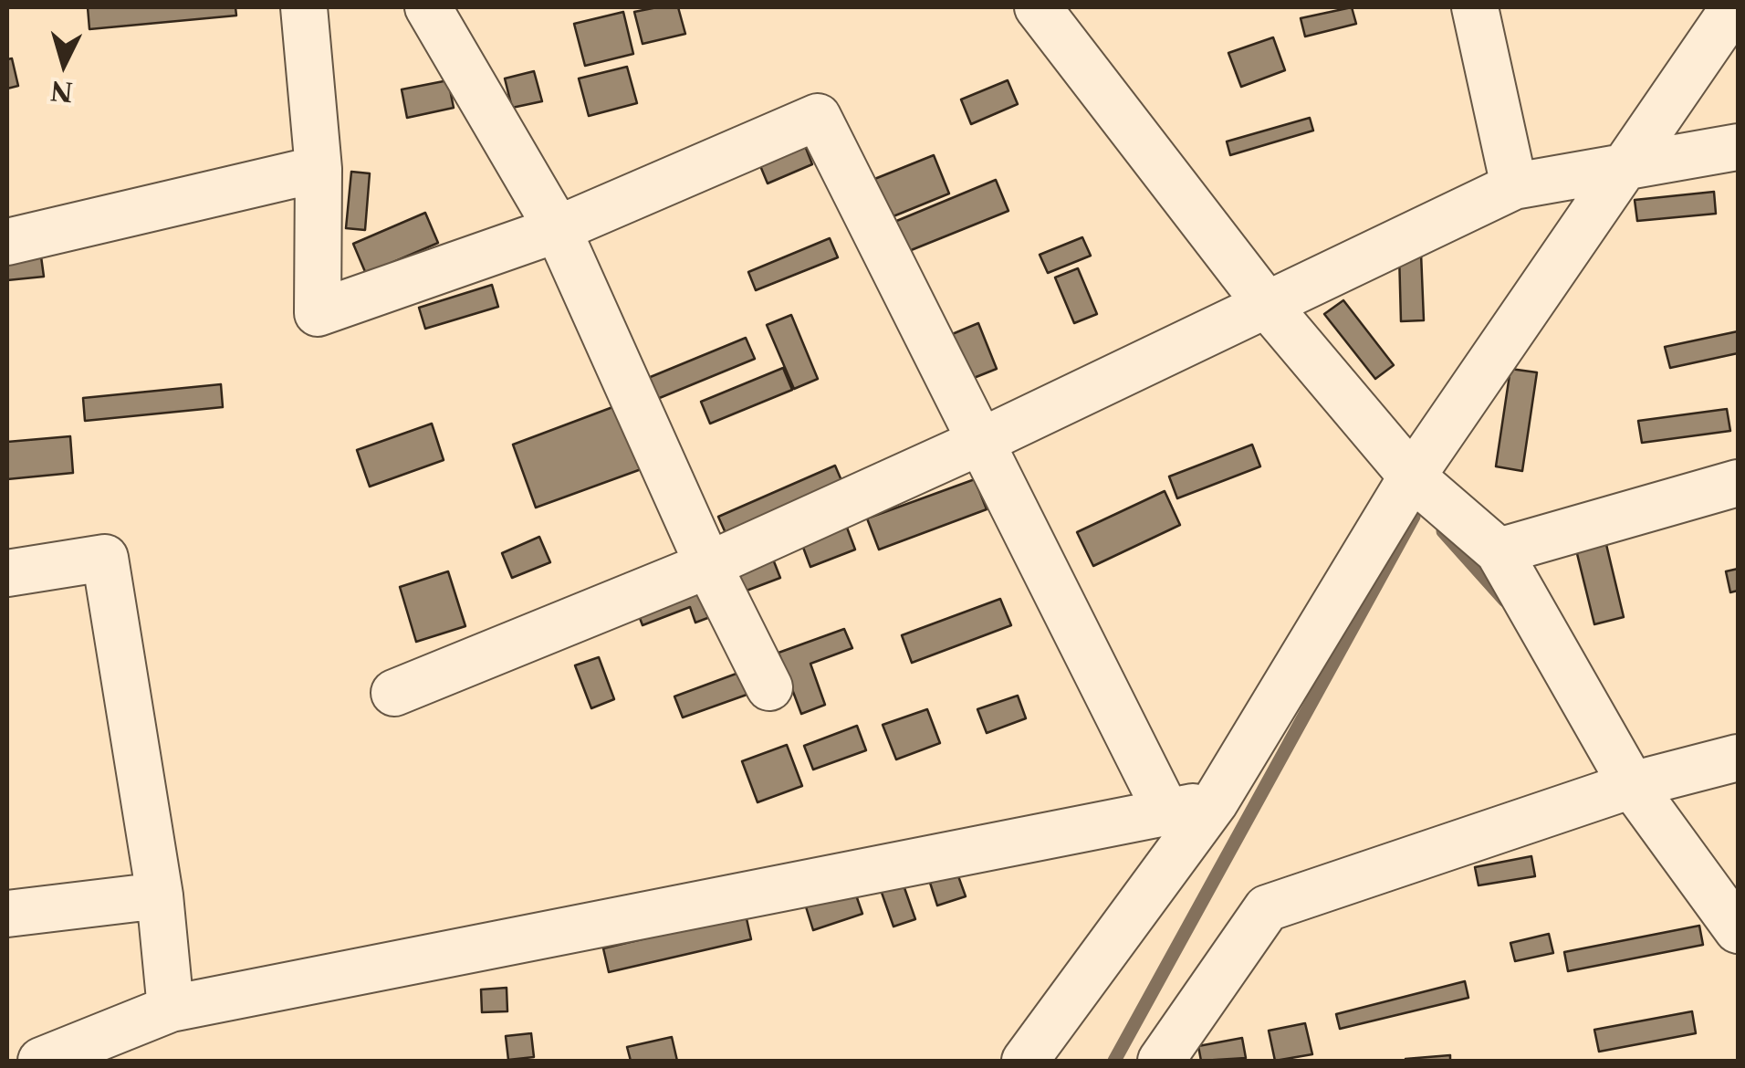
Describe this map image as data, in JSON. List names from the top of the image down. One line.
{"north":"bottom"}
